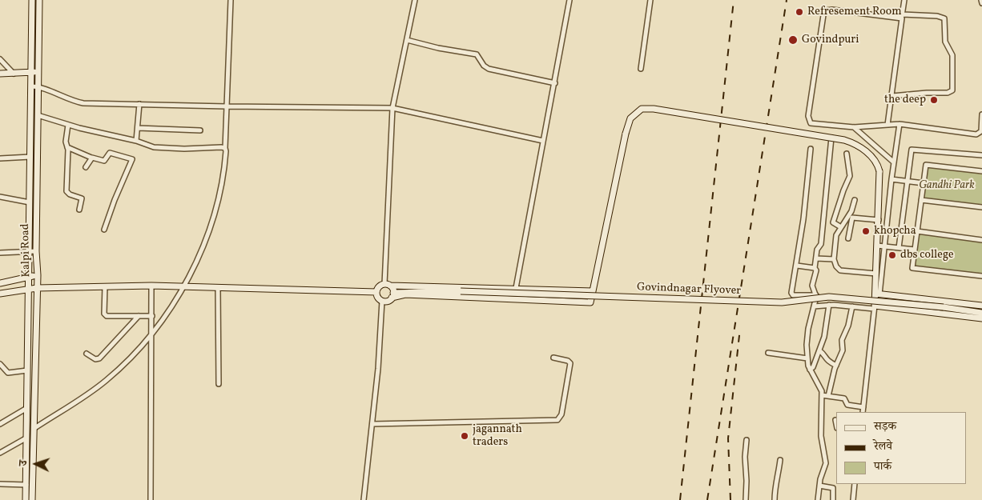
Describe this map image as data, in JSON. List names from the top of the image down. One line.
{"streets":{"main road":["Kalpi Road","Govindnagar Flyover"]},"parks":["Gandhi Park"],"places":["Refresement Room","Govindpuri","the deep","khopcha","dbs college","jagannath traders"],"legend":["सड़क","रेलवे","पार्क"],"north":"left"}
